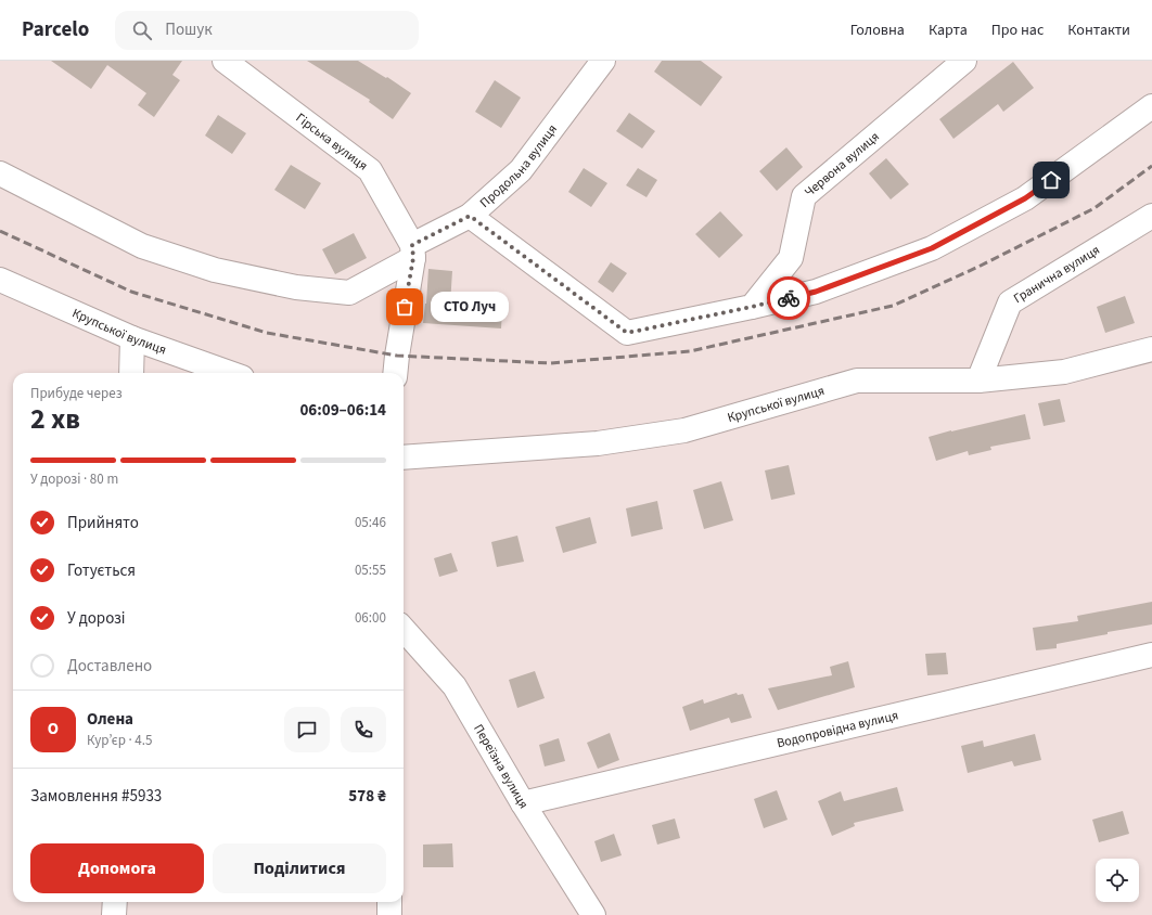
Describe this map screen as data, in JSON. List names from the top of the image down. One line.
{"streets":{"street":["Гірська вулиця","Продольна вулиця","Червона вулиця","Гранична вулиця","Крупської вулиця","Водопровідна вулиця","Переїзна вулиця"]},"crossings":[["Гірська вулиця","Продольна вулиця"],["Гранична вулиця","Крупської вулиця"],["Водопровідна вулиця","Переїзна вулиця"]],"places":["СТО Луч"],"page":{"header":"Parcelo","search":"Пошук","nav":["Головна","Карта","Про нас","Контакти"],"bubble":"СТО Луч","heading":["2 хв","Прибуде через","06:09–06:14"],"panel":["Олена","Кур’єр · 4.5","Замовлення #5933","578 ₴"],"bar":"У дорозі · 80 m","list":[["Прийнято","05:46"],["Готується","05:55"],["У дорозі","06:00"],"Доставлено"],"round":"О","buttons":["Допомога","Поділитися"]}}
